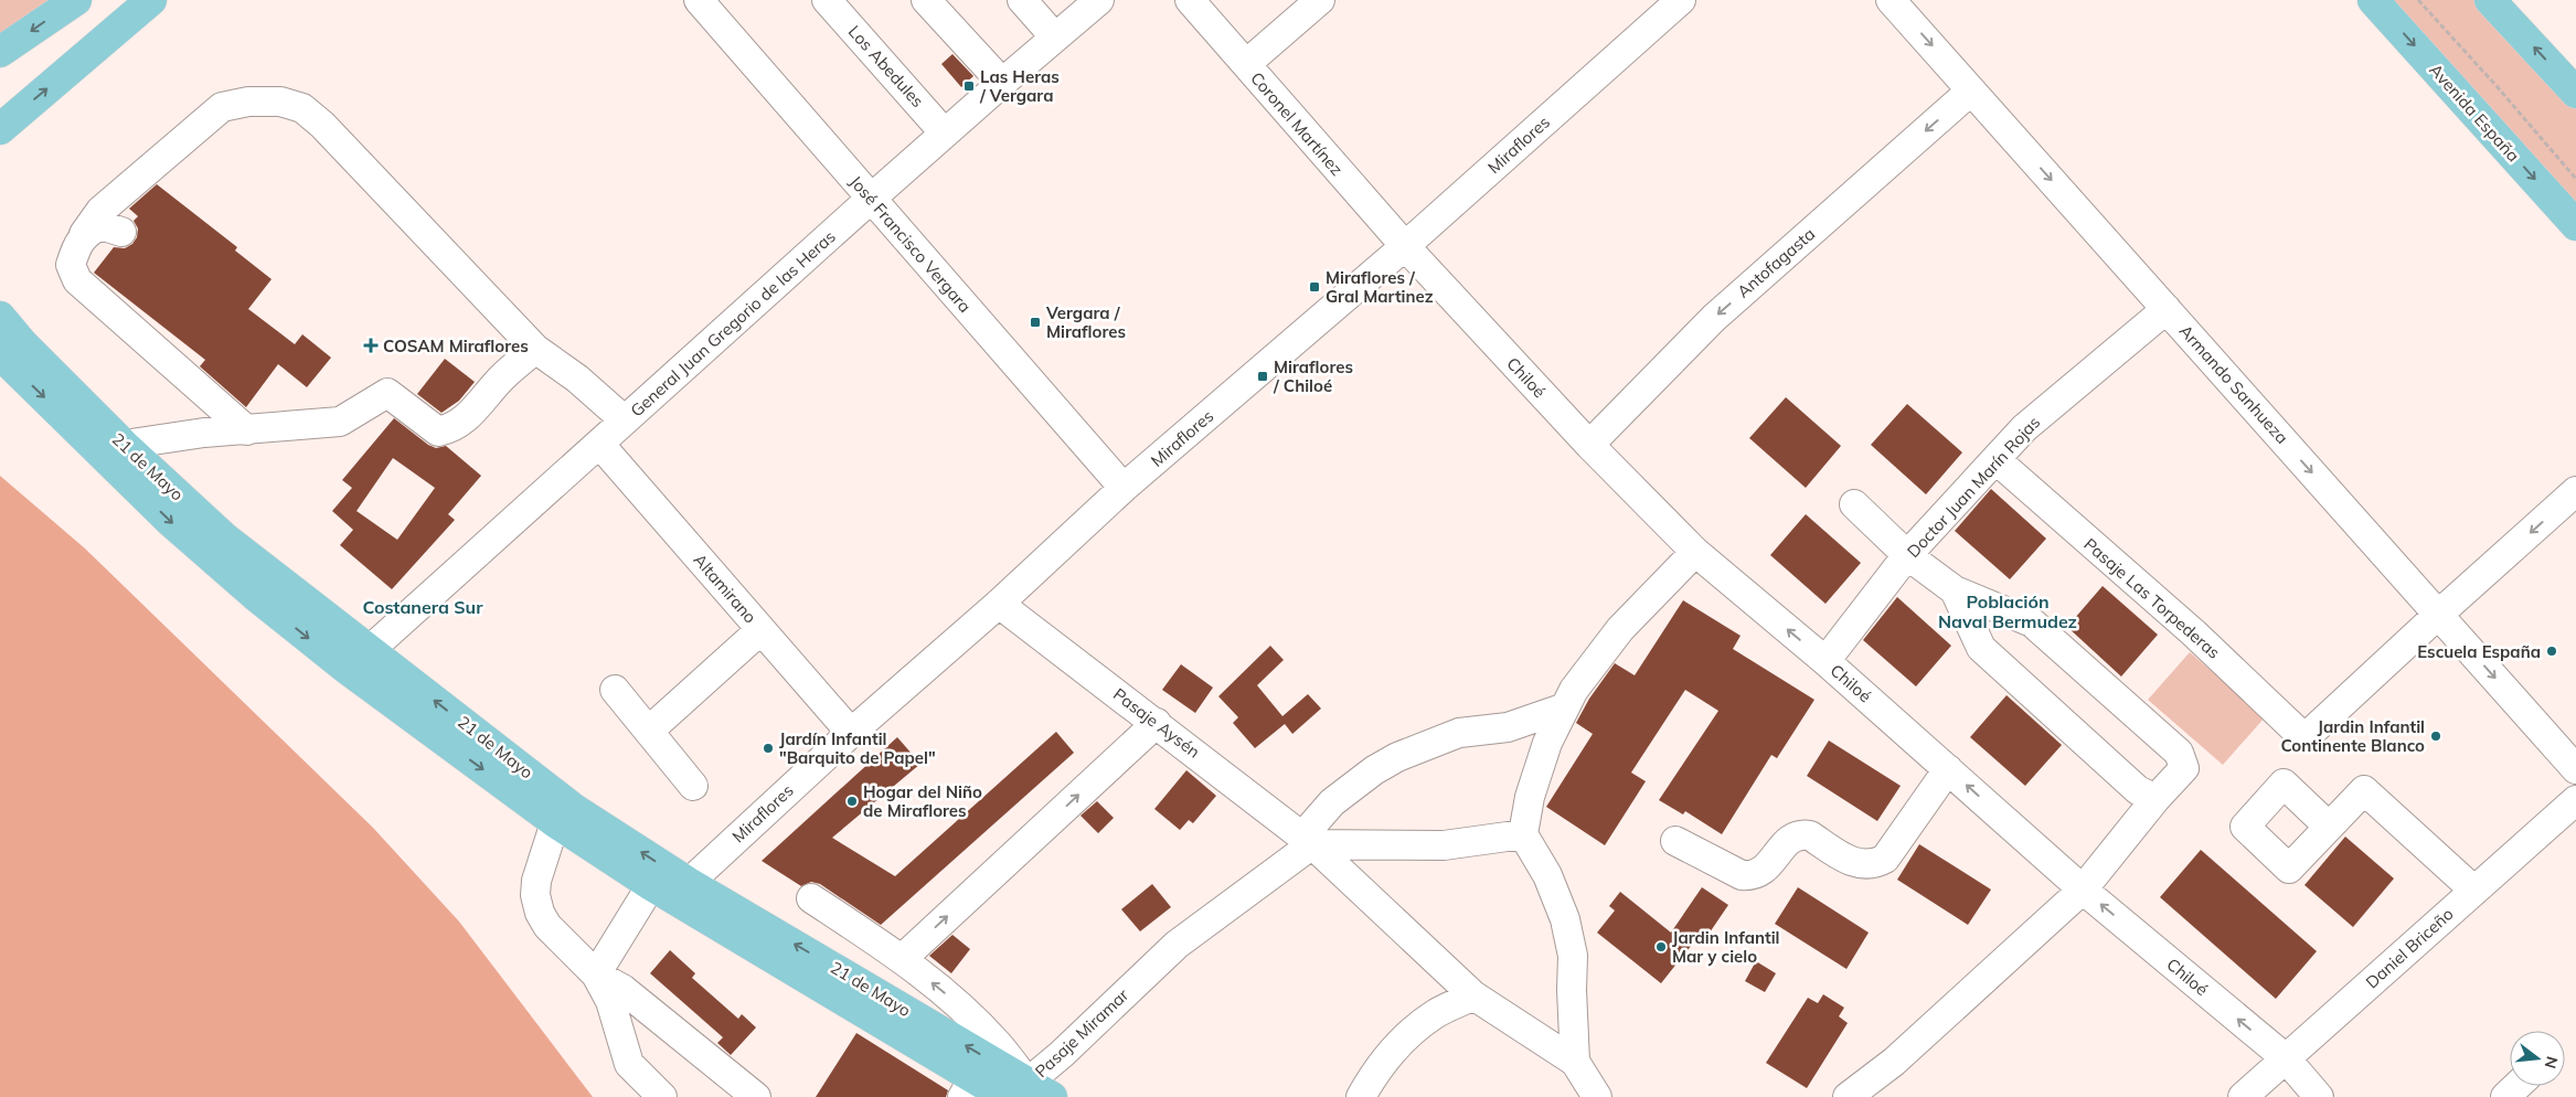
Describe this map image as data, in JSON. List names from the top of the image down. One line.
{"streets":{"main road":["Avenida España","21 de Mayo"],"street":["Los Abedules","Coronel Martínez","Miraflores","José Francisco Vergara","Antofagasta","General Juan Gregorio de las Heras","Chiloé","Armando Sanhueza","Doctor Juan Marín Rojas","Altamirano","Pasaje Las Torpederas","Pasaje Aysén","Daniel Briceño","Pasaje Miramar"]},"crossings":[["Los Abedules","General Juan Gregorio de las Heras"],["Coronel Martínez","Miraflores"],["Coronel Martínez","Chiloé"],["Miraflores","José Francisco Vergara"],["Miraflores","Chiloé"],["Miraflores","21 de Mayo"],["Miraflores","Altamirano"],["Miraflores","Pasaje Aysén"],["José Francisco Vergara","General Juan Gregorio de las Heras"],["Antofagasta","Chiloé"],["Antofagasta","Armando Sanhueza"],["General Juan Gregorio de las Heras","21 de Mayo"],["General Juan Gregorio de las Heras","Altamirano"],["Chiloé","Doctor Juan Marín Rojas"],["Chiloé","Daniel Briceño"],["Armando Sanhueza","Doctor Juan Marín Rojas"],["Armando Sanhueza","Pasaje Las Torpederas"],["21 de Mayo","Pasaje Miramar"],["Doctor Juan Marín Rojas","Pasaje Las Torpederas"],["Pasaje Aysén","Pasaje Miramar"]],"one_way":["Antofagasta","Armando Sanhueza"],"districts":["Población Naval Bermudez","Costanera Sur"],"places":{"transit":["Las Heras / Vergara","Miraflores / Gral Martinez","Vergara / Miraflores","Miraflores / Chiloé"],"health":["COSAM Miraflores"],"other":["Escuela España","Jardin Infantil Continente Blanco","Jardín Infantil \"Barquito de Papel\"","Hogar del Niño de Miraflores","Jardin Infantil Mar y cielo"]},"north":"right"}
